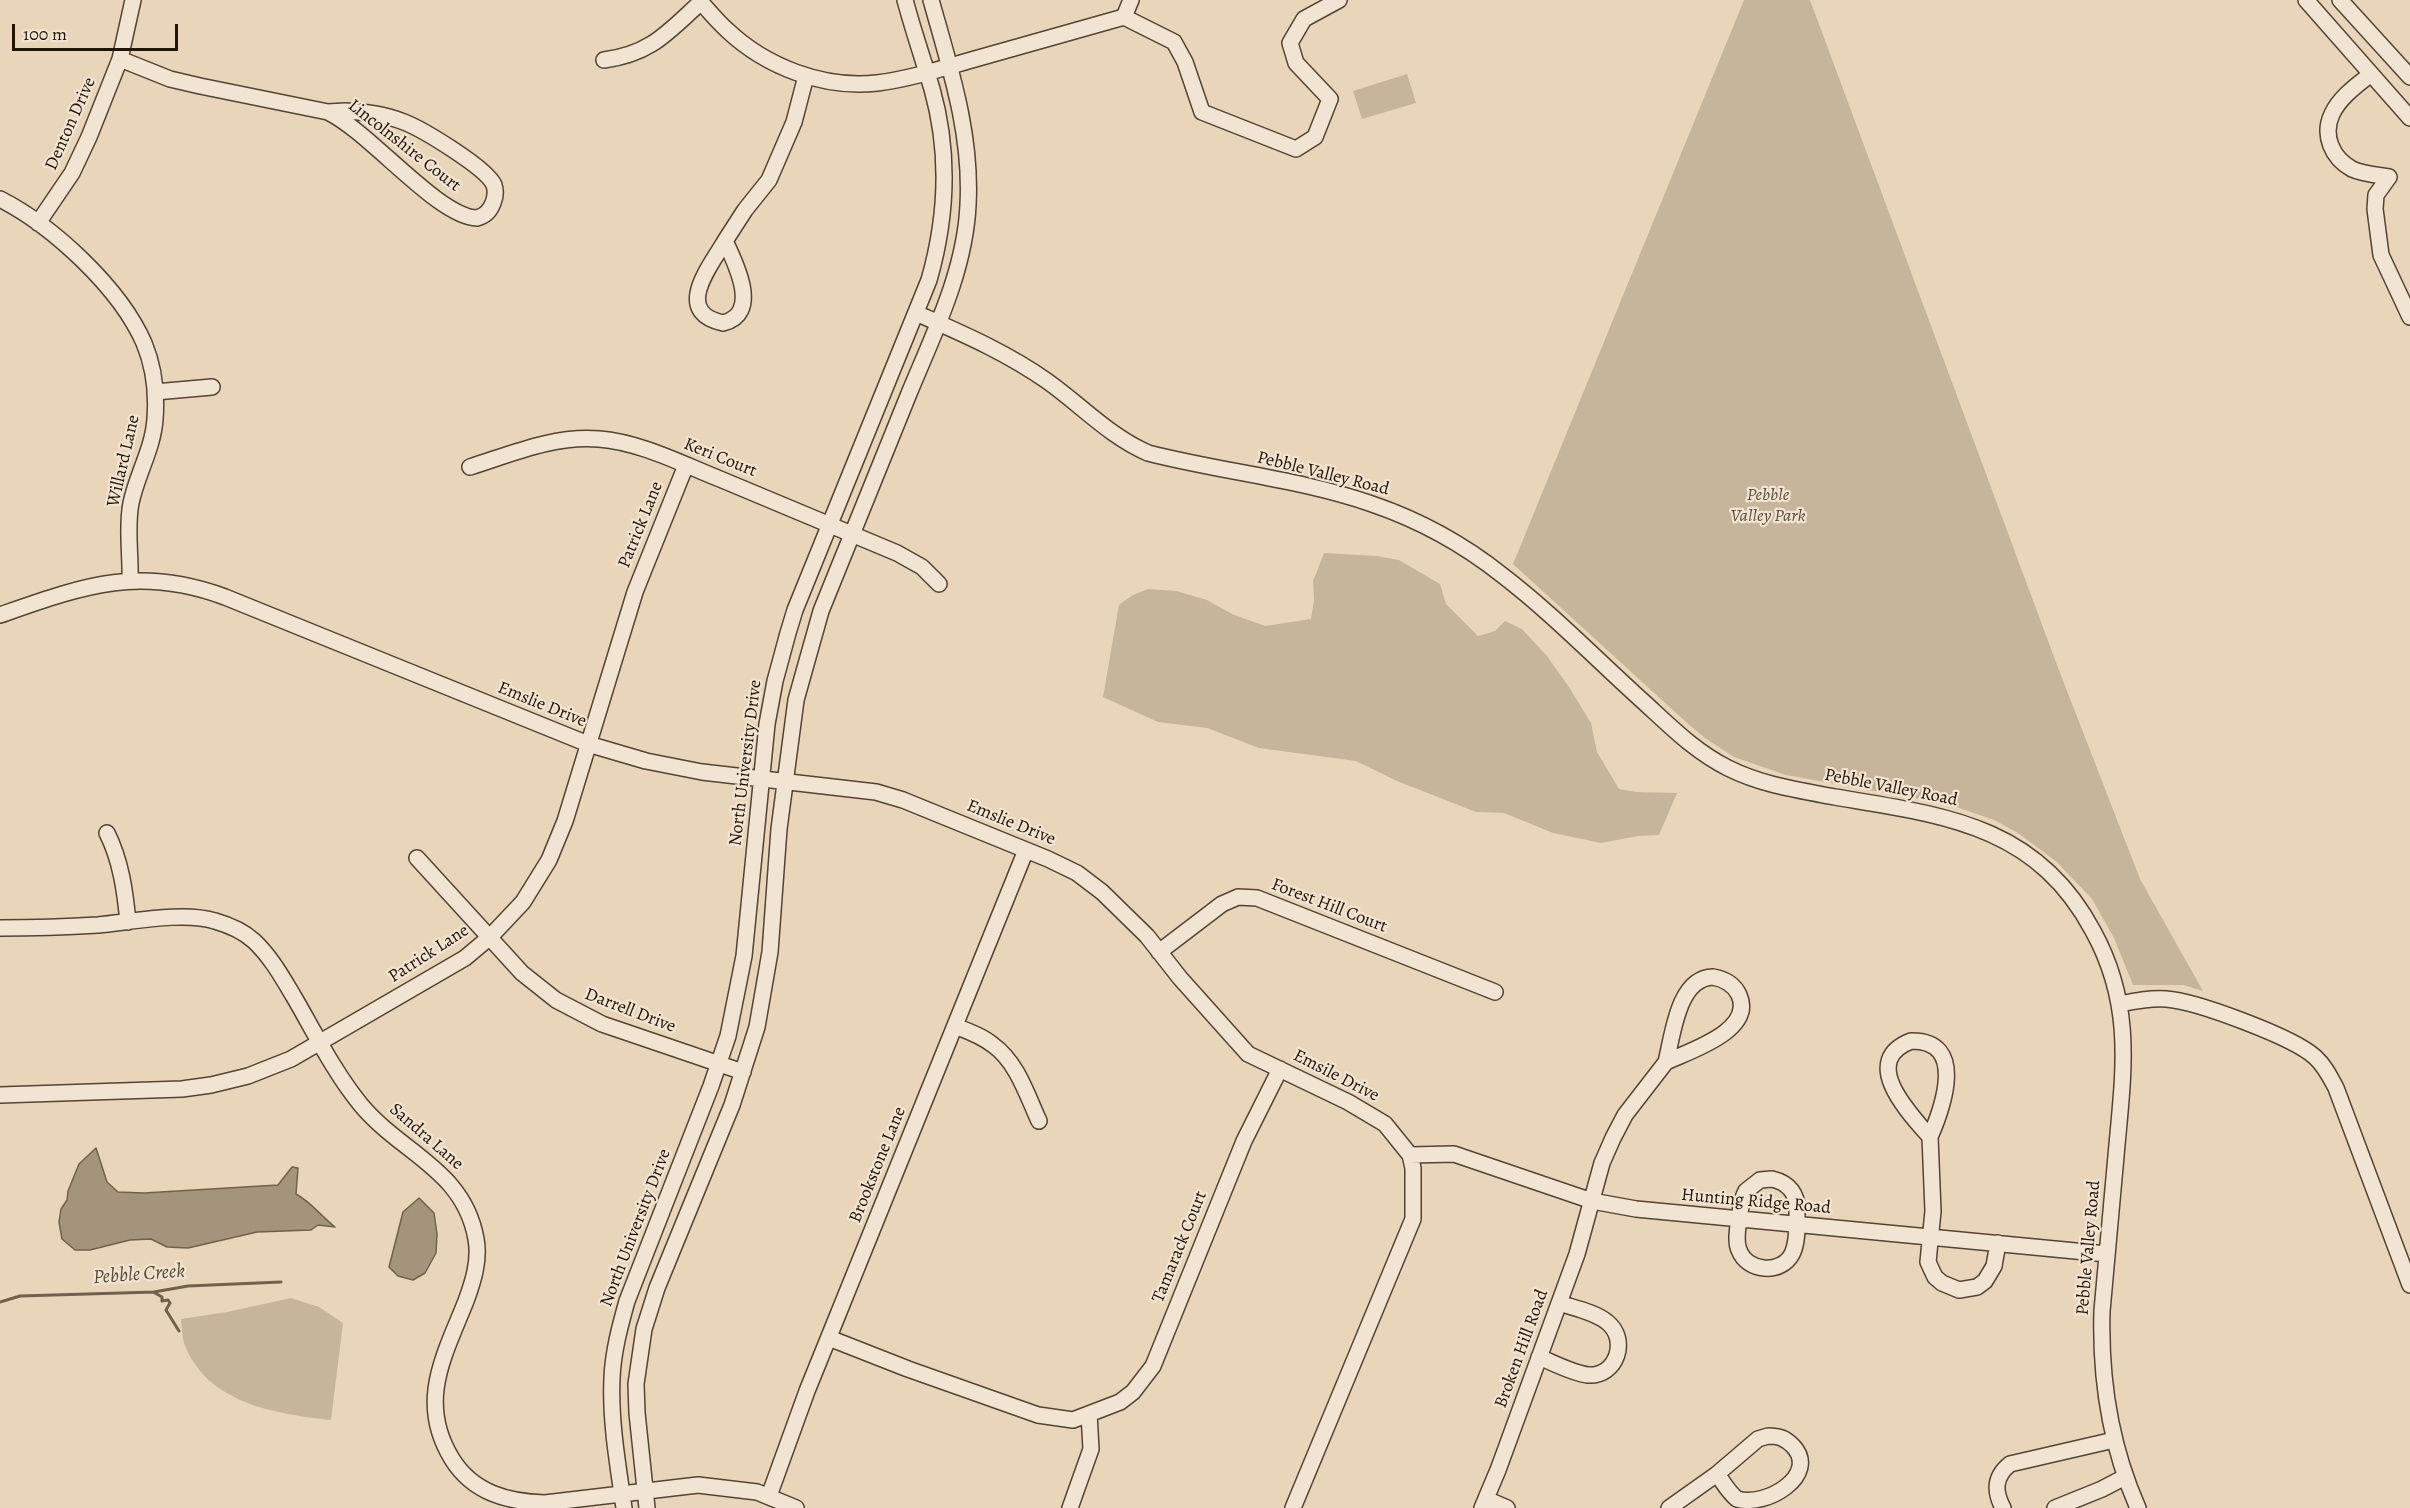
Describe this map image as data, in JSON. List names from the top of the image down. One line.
{"streets":{"street":["Denton Drive","Lincolnshire Court","Keri Court","Willard Lane","Pebble Valley Road","Patrick Lane","Emslie Drive","North University Drive","Forest Hill Court","Darrell Drive","Emsile Drive","Sandra Lane","Brookstone Lane","Hunting Ridge Road","Tamarack Court","Broken Hill Road"]},"crossings":[["Denton Drive","Lincolnshire Court"],["Denton Drive","Willard Lane"],["Keri Court","Patrick Lane"],["Keri Court","North University Drive"],["Willard Lane","Emslie Drive"],["Pebble Valley Road","North University Drive"],["Pebble Valley Road","Hunting Ridge Road"],["Patrick Lane","Emslie Drive"],["Patrick Lane","Darrell Drive"],["Patrick Lane","Sandra Lane"],["Emslie Drive","North University Drive"],["Emslie Drive","Emsile Drive"],["Emslie Drive","Brookstone Lane"],["North University Drive","Darrell Drive"],["North University Drive","Sandra Lane"],["Forest Hill Court","Emsile Drive"],["Emsile Drive","Hunting Ridge Road"],["Emsile Drive","Tamarack Court"],["Brookstone Lane","Tamarack Court"],["Hunting Ridge Road","Broken Hill Road"]],"water":["Pebble Creek"],"parks":["Pebble Valley Park"],"scale_bar":"100 m"}
